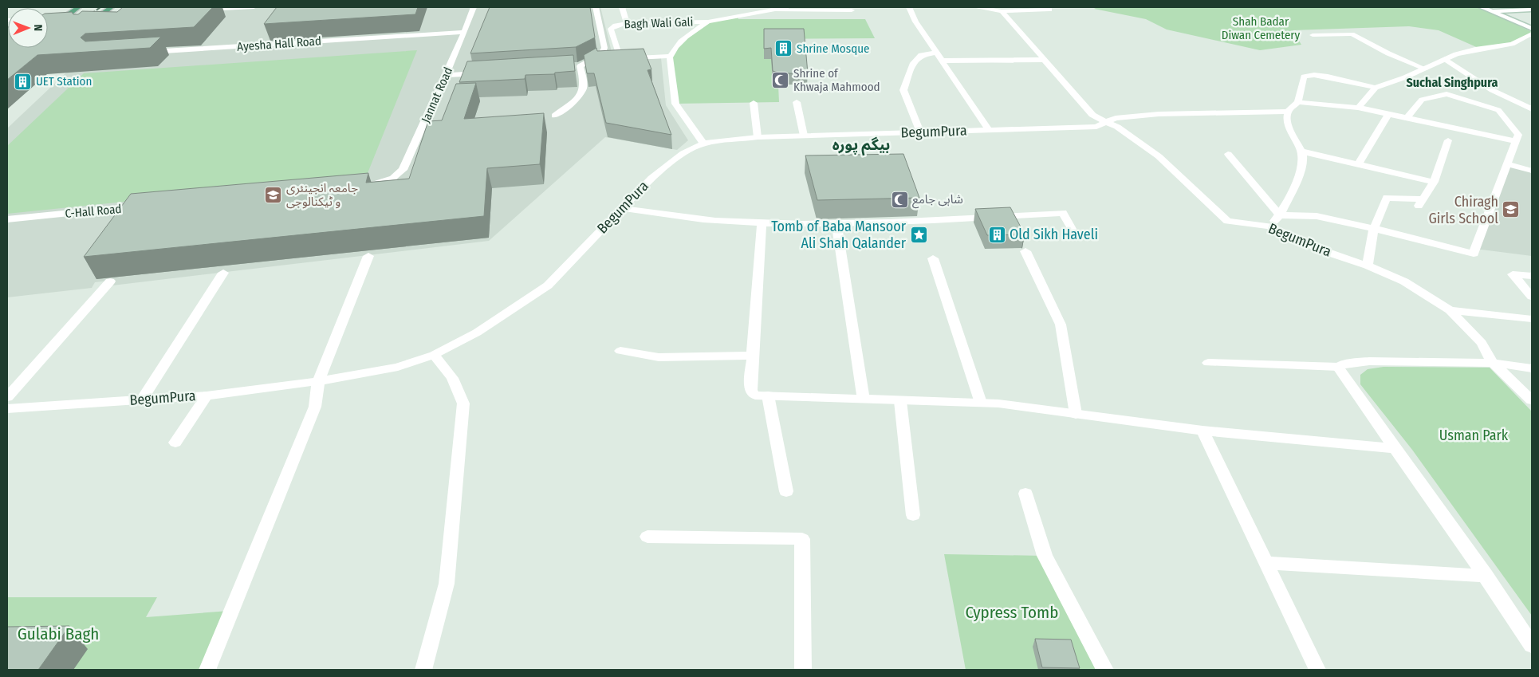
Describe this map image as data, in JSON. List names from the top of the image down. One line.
{"streets":{"street":["Bagh Wali Gali","Ayesha Hall Road","Jannat Road","BegumPura","C-Hall Road"]},"crossings":[["Ayesha Hall Road","Jannat Road"]],"districts":["Suchal Singhpura","بیگم پورہ"],"parks":["Shah Badar Diwan Cemetery","Usman Park","Cypress Tomb","Gulabi Bagh"],"places":{"building":["Shrine Mosque","UET Station","Old Sikh Haveli"],"mosque":["Shrine of Khwaja Mahmood","شاہی جامع"],"school or university":["جامعہ انجینئری و ٹیکنالوجی","Chiragh Girls School"],"place":["Tomb of Baba Mansoor Ali Shah Qalander"]},"north":"right"}
